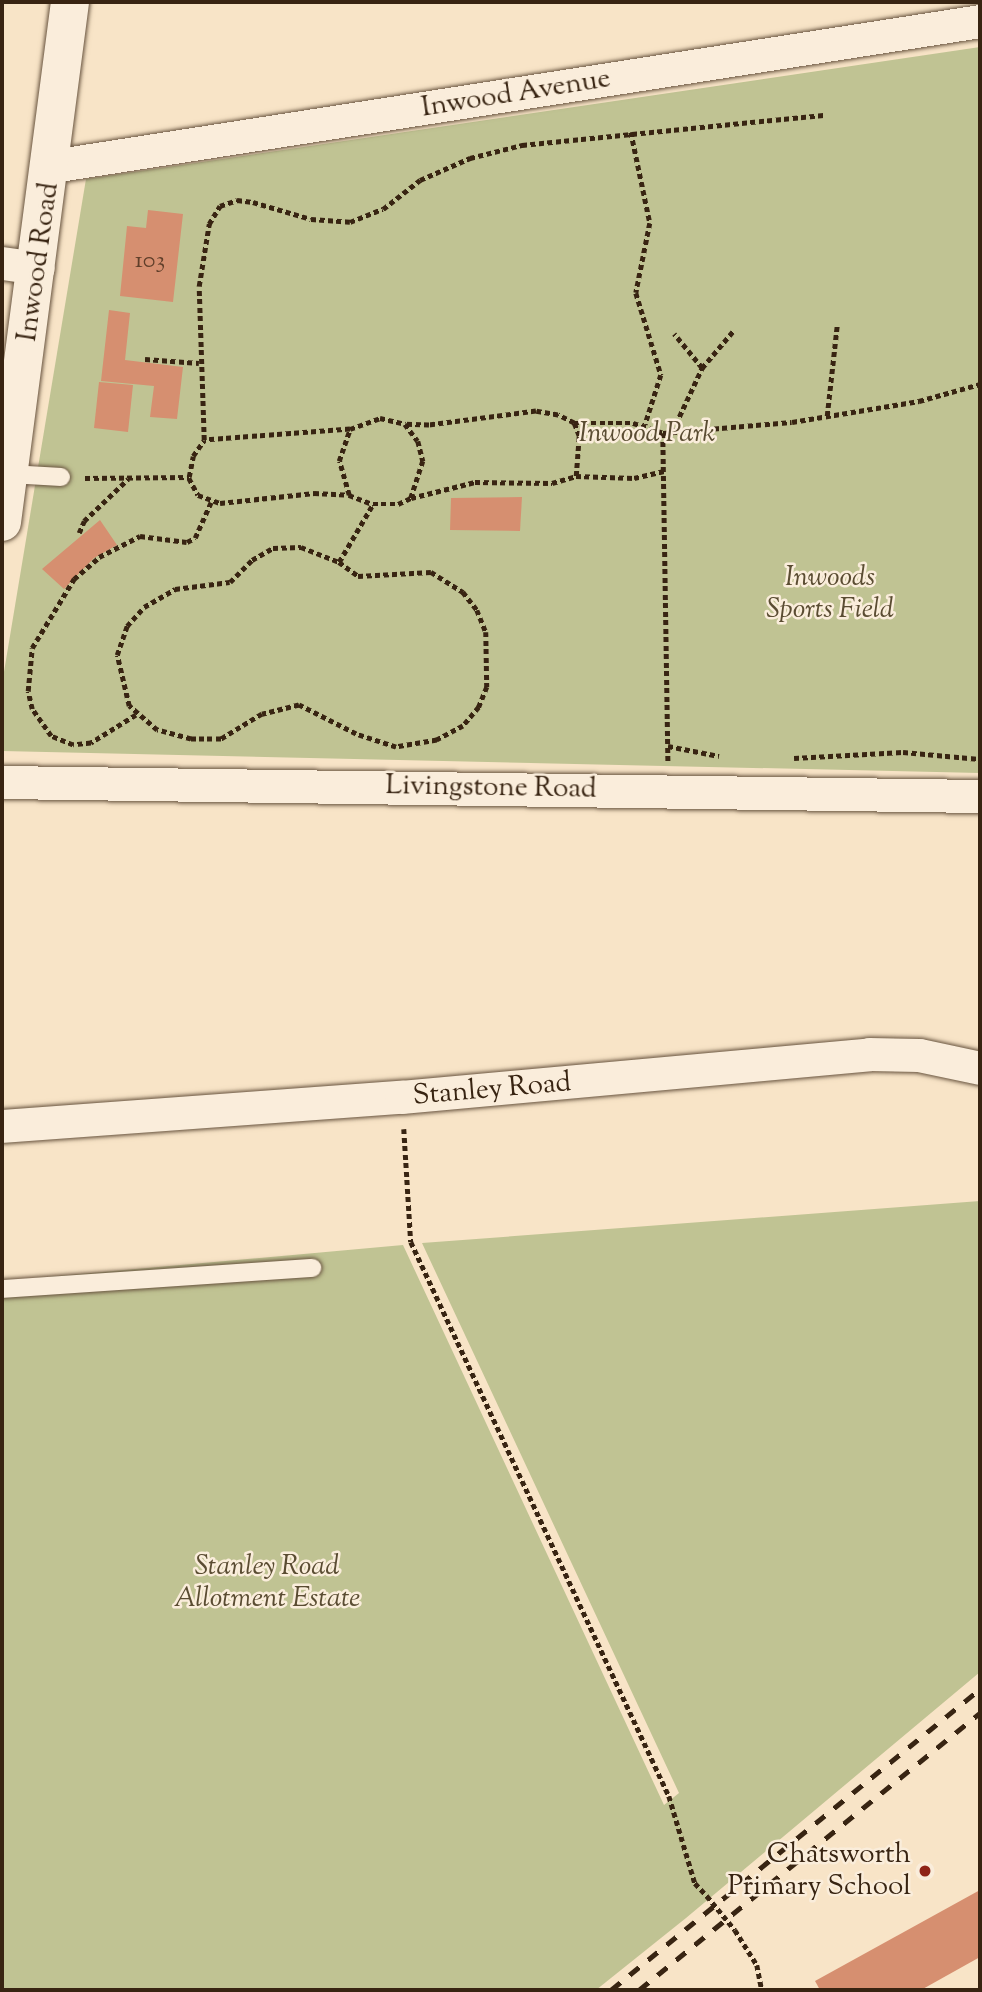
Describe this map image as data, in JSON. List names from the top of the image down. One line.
{"streets":{"street":["Inwood Avenue","Inwood Road","Livingstone Road","Stanley Road"]},"crossings":[["Inwood Avenue","Inwood Road"]],"parks":["Inwood Park","Inwoods Sports Field","Stanley Road Allotment Estate"],"places":["Chatsworth Primary School"],"house_numbers":["103"]}
